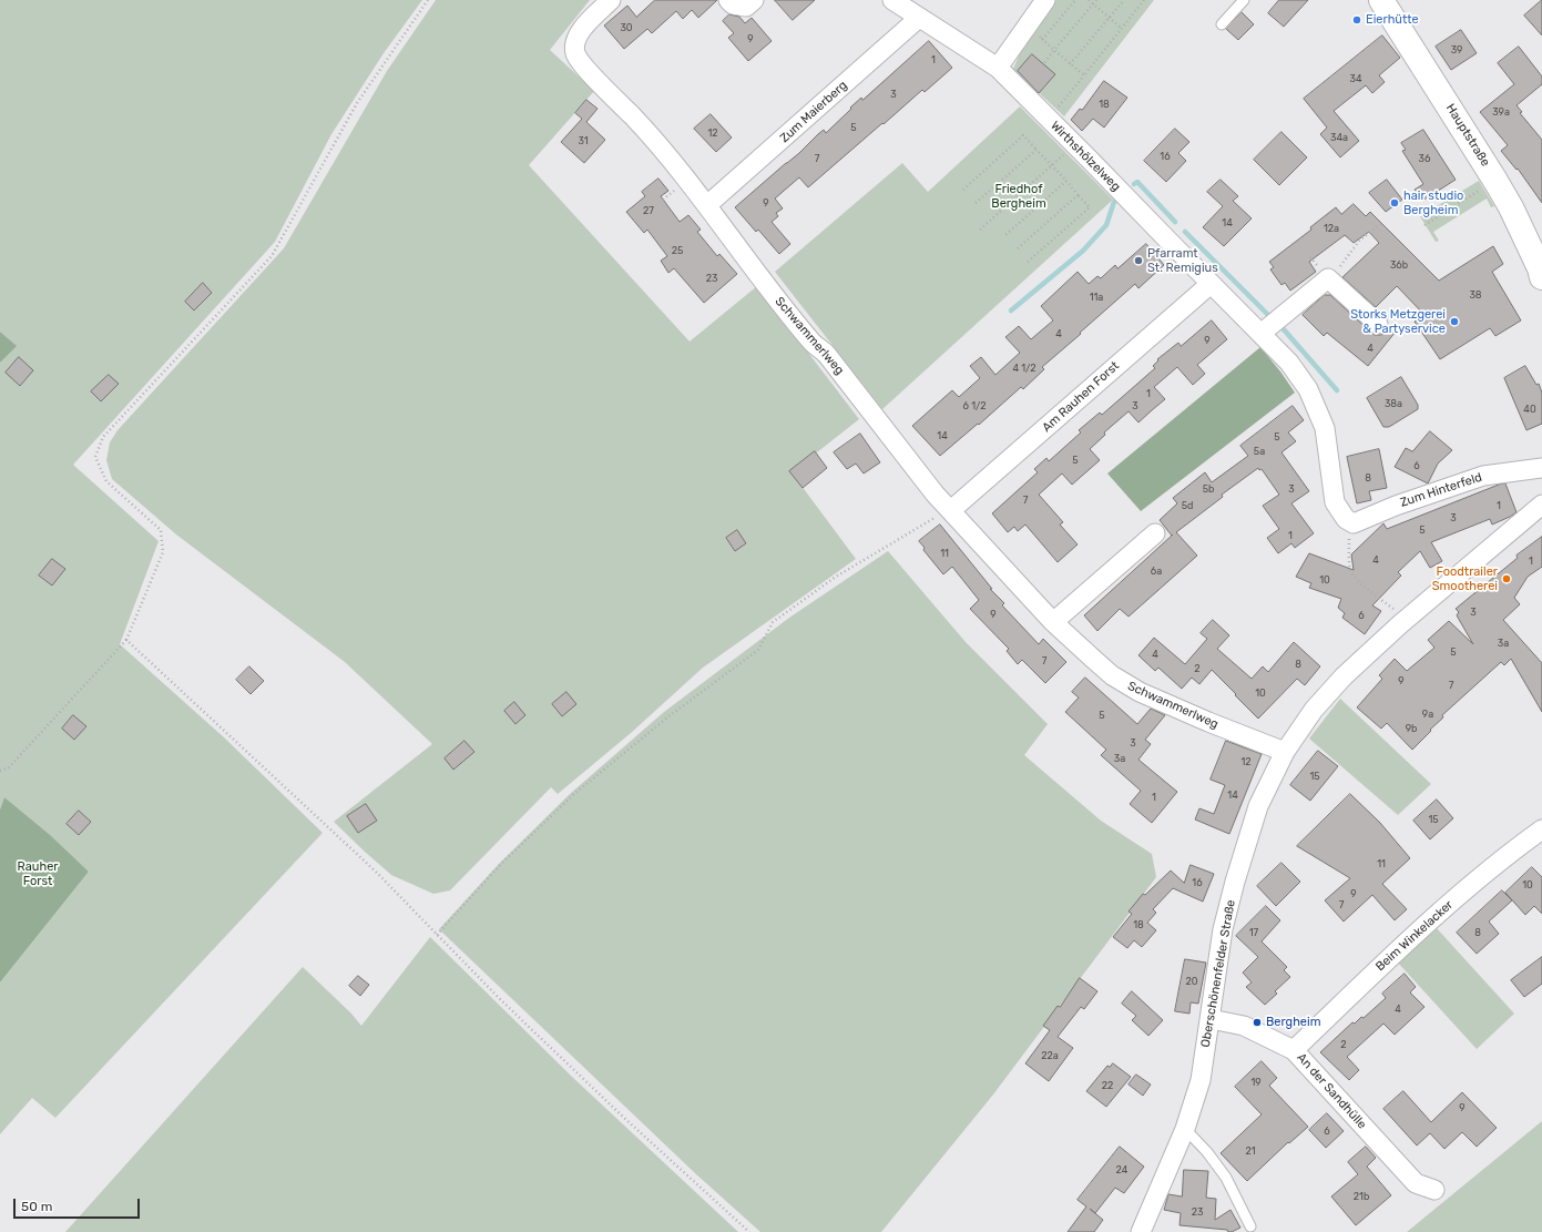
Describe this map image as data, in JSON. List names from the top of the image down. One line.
{"streets":{"street":["Zum Maierberg","Hauptstraße","Wirthshölzelweg","Schwammerlweg","Am Rauhen Forst","Zum Hinterfeld","Beim Winkelacker","Oberschönenfelder Straße","An der Sandhülle"]},"crossings":[["Zum Maierberg","Wirthshölzelweg"],["Zum Maierberg","Schwammerlweg"],["Wirthshölzelweg","Am Rauhen Forst"],["Wirthshölzelweg","Zum Hinterfeld"],["Schwammerlweg","Am Rauhen Forst"],["Schwammerlweg","Oberschönenfelder Straße"],["Beim Winkelacker","An der Sandhülle"],["Oberschönenfelder Straße","An der Sandhülle"]],"parks":["Friedhof Bergheim","Rauher Forst"],"places":["Eierhütte","hair studio Bergheim","Pfarramt St. Remigius","Storks Metzgerei & Partyservice","Foodtrailer Smootherei","Bergheim"],"house_numbers":["30","9","39","1","34","3","18","39a","5","12","34a","31","16","7","36","9","27","14","12a","25","36b","23","38","11a","4","9","4","4 1/2","1","38a","6 1/2","3","40","14","5","5a","5","6","8","5b","3","7","5d","1","3","5","1","11","4","1","6a","10","3","9","6","3a","5","4","7","8","2","9","7","10","9a","5","9b","3","3a","12","15","14","1","15","11","16","10","9","7","18","17","8","20","4","2","22a","19","22","9","6","21","24","21b","23"],"scale_bar":"50 m"}
